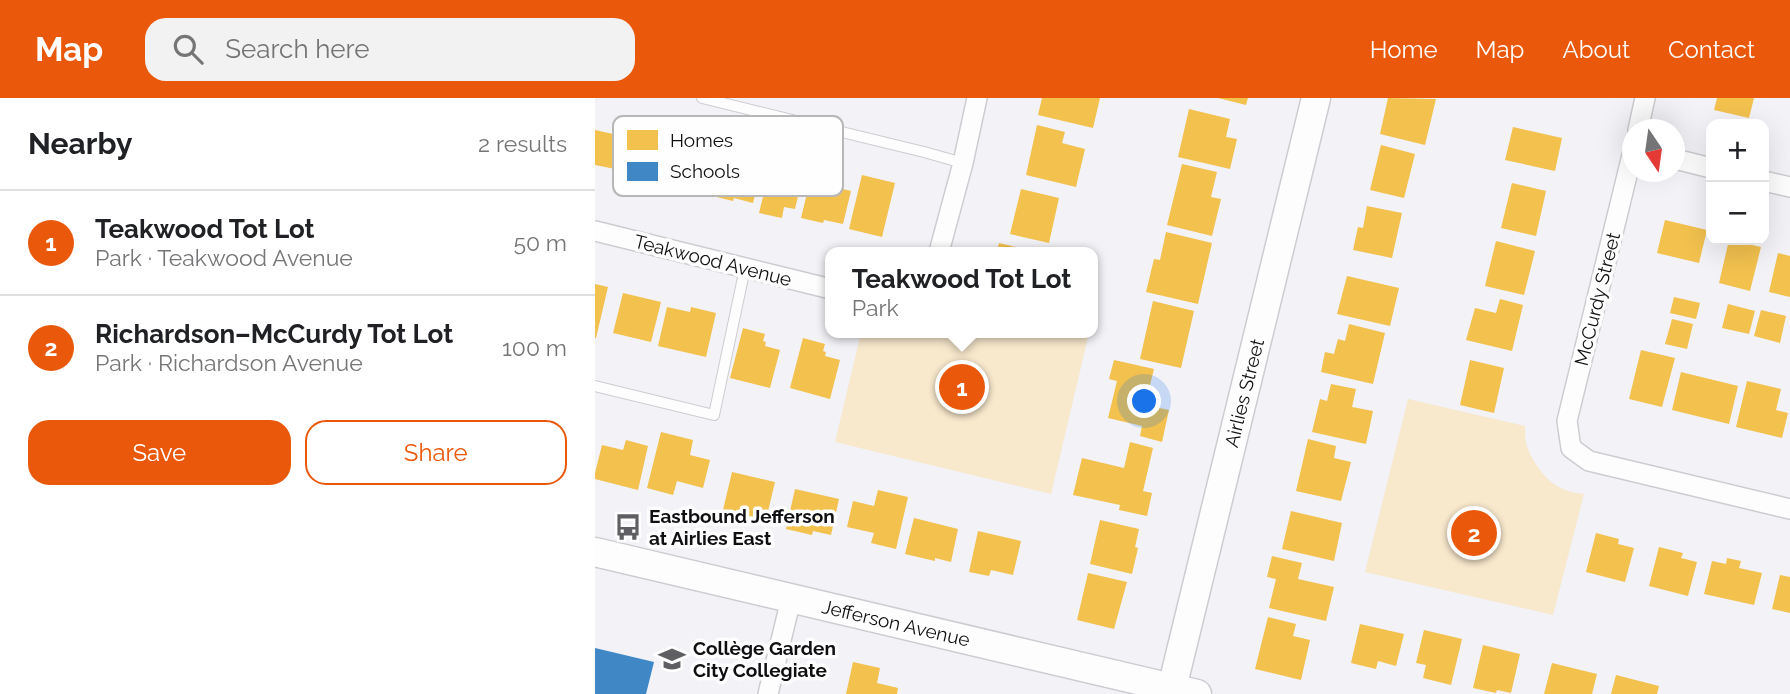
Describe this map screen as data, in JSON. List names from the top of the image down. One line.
{"streets":{"street":["Teakwood Avenue","McCurdy Street","Airlies Street","Jefferson Avenue"]},"crossings":[["Airlies Street","Jefferson Avenue"]],"places":{"bus stop":["Eastbound Jefferson at Airlies East"],"school or university":["Collège Garden City Collegiate"]},"legend":["Homes","Schools"],"north":"bottom","page":{"header":"Map","search":"Search here","nav":["Home","Map","About","Contact"],"heading":["Nearby","2 results"],"map_buttons":["+","−"],"list":[{"mark":"1","name":"Teakwood Tot Lot","note":"Park · Teakwood Avenue","value":"50 m"},{"mark":"2","name":"Richardson–McCurdy Tot Lot","note":"Park · Richardson Avenue","value":"100 m"}],"popup":["Teakwood Tot Lot","Park"],"pins":["1","2"],"buttons":["Save","Share"]}}
